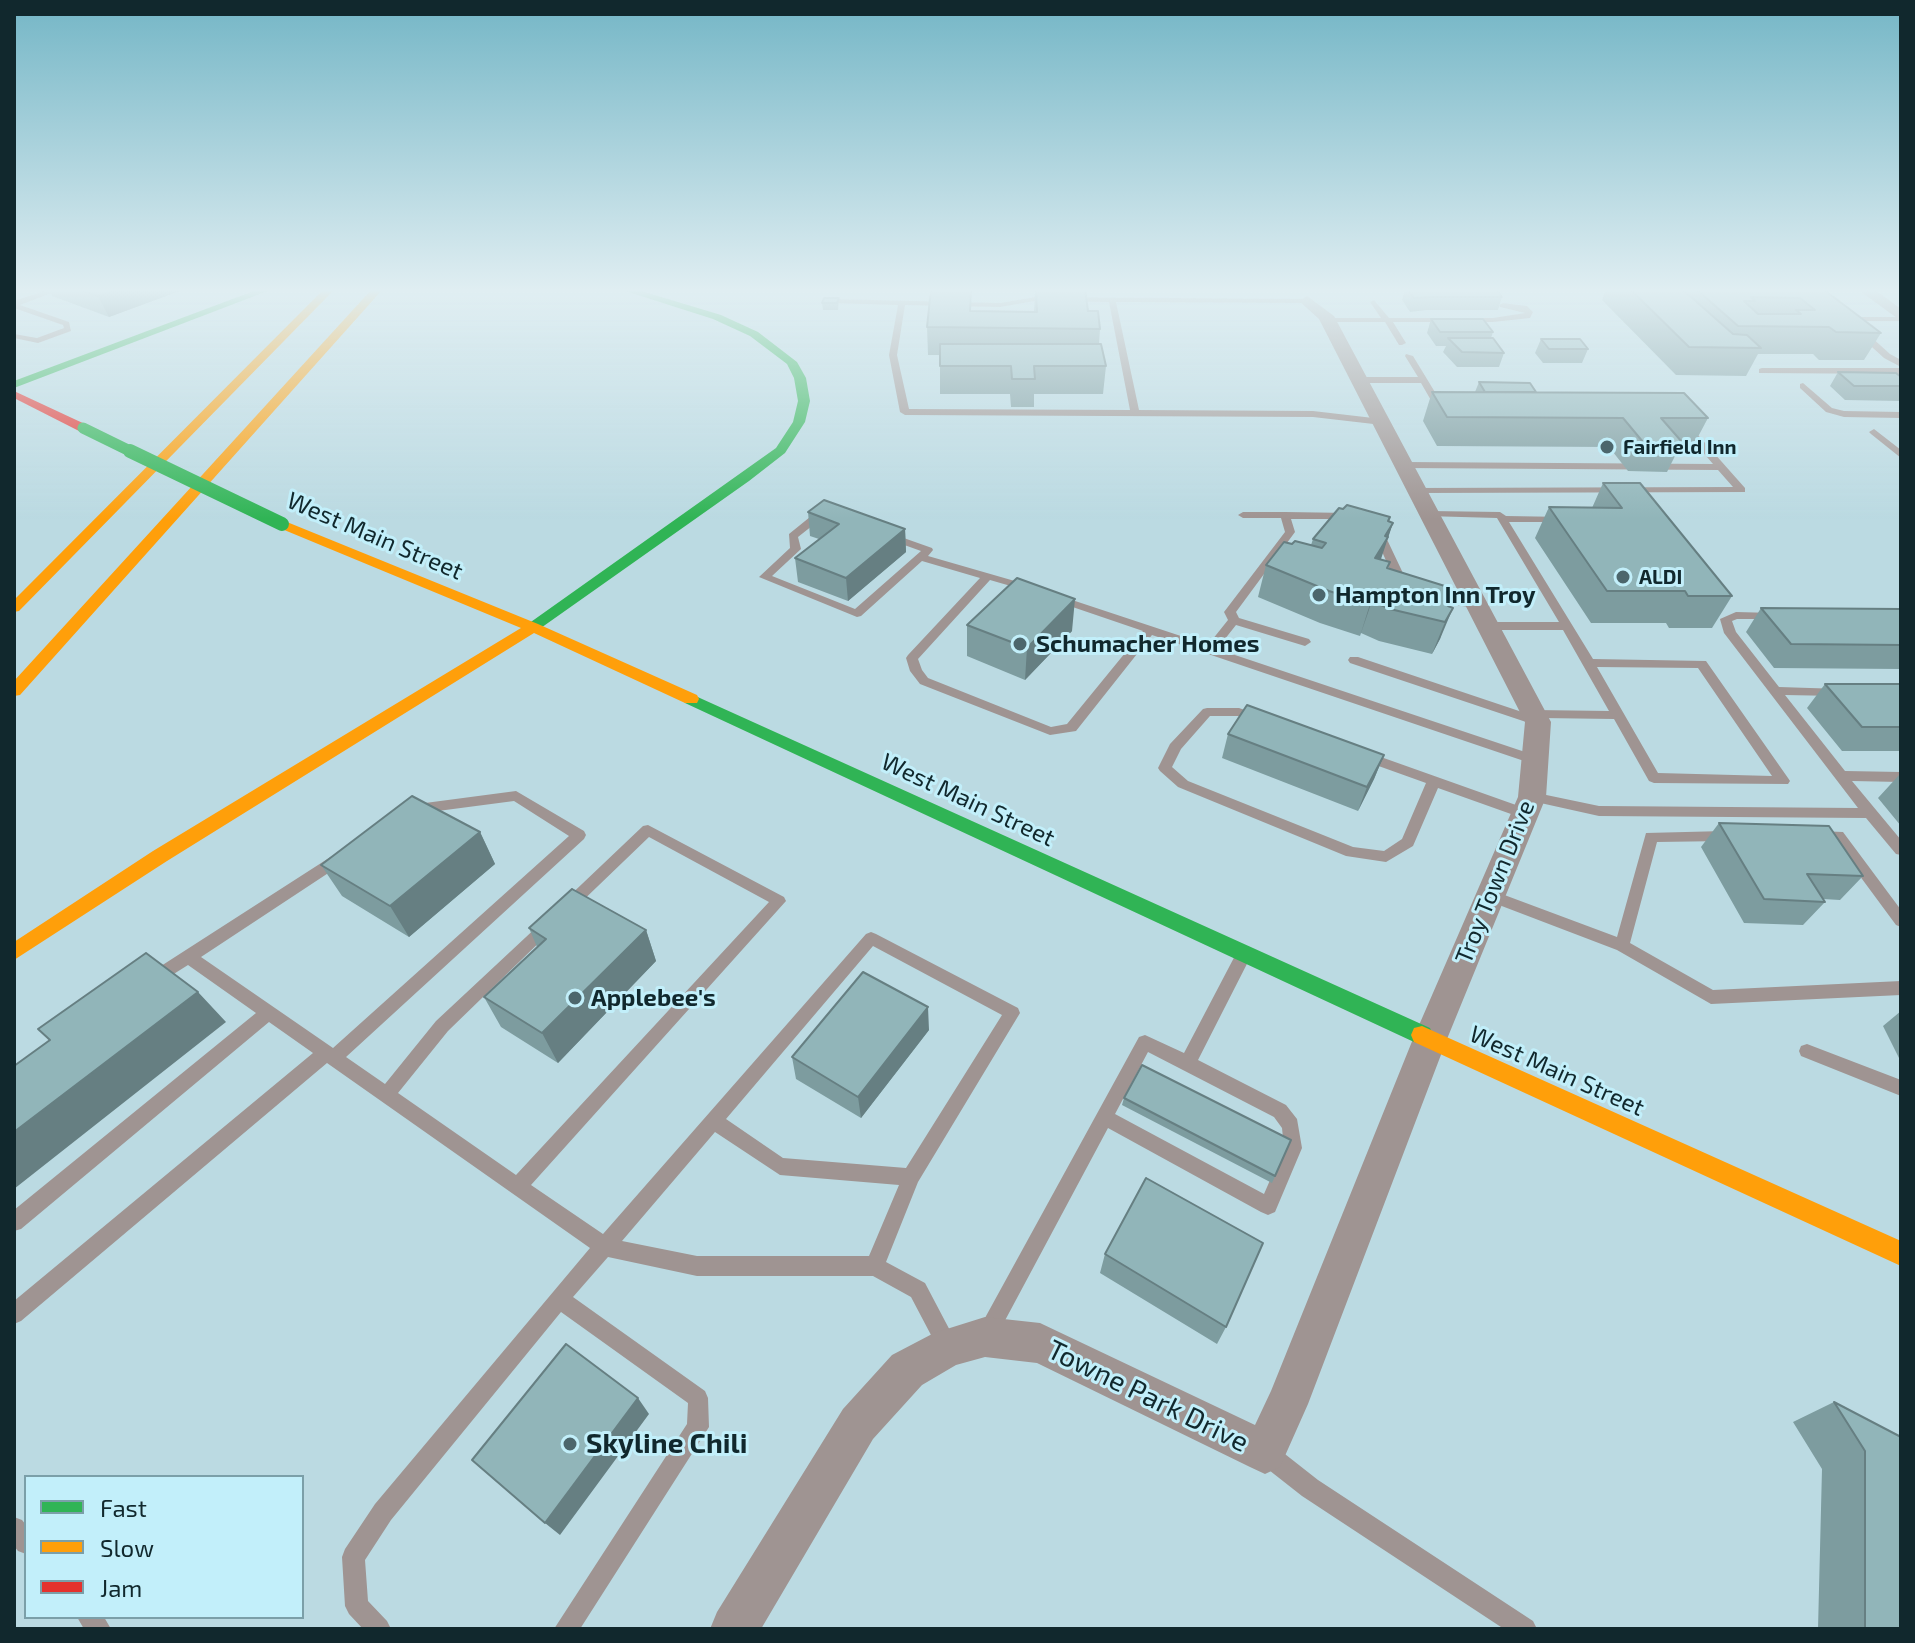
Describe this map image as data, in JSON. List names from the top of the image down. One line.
{"streets":{"main road":["West Main Street"],"street":["Troy Town Drive","Towne Park Drive"]},"crossings":[["West Main Street","Troy Town Drive"],["West Main Street","Towne Park Drive"],["Troy Town Drive","Towne Park Drive"]],"places":["Fairfield Inn","ALDI","Hampton Inn Troy","Schumacher Homes","Applebee's","Skyline Chili"],"legend":["Fast","Slow","Jam"]}
